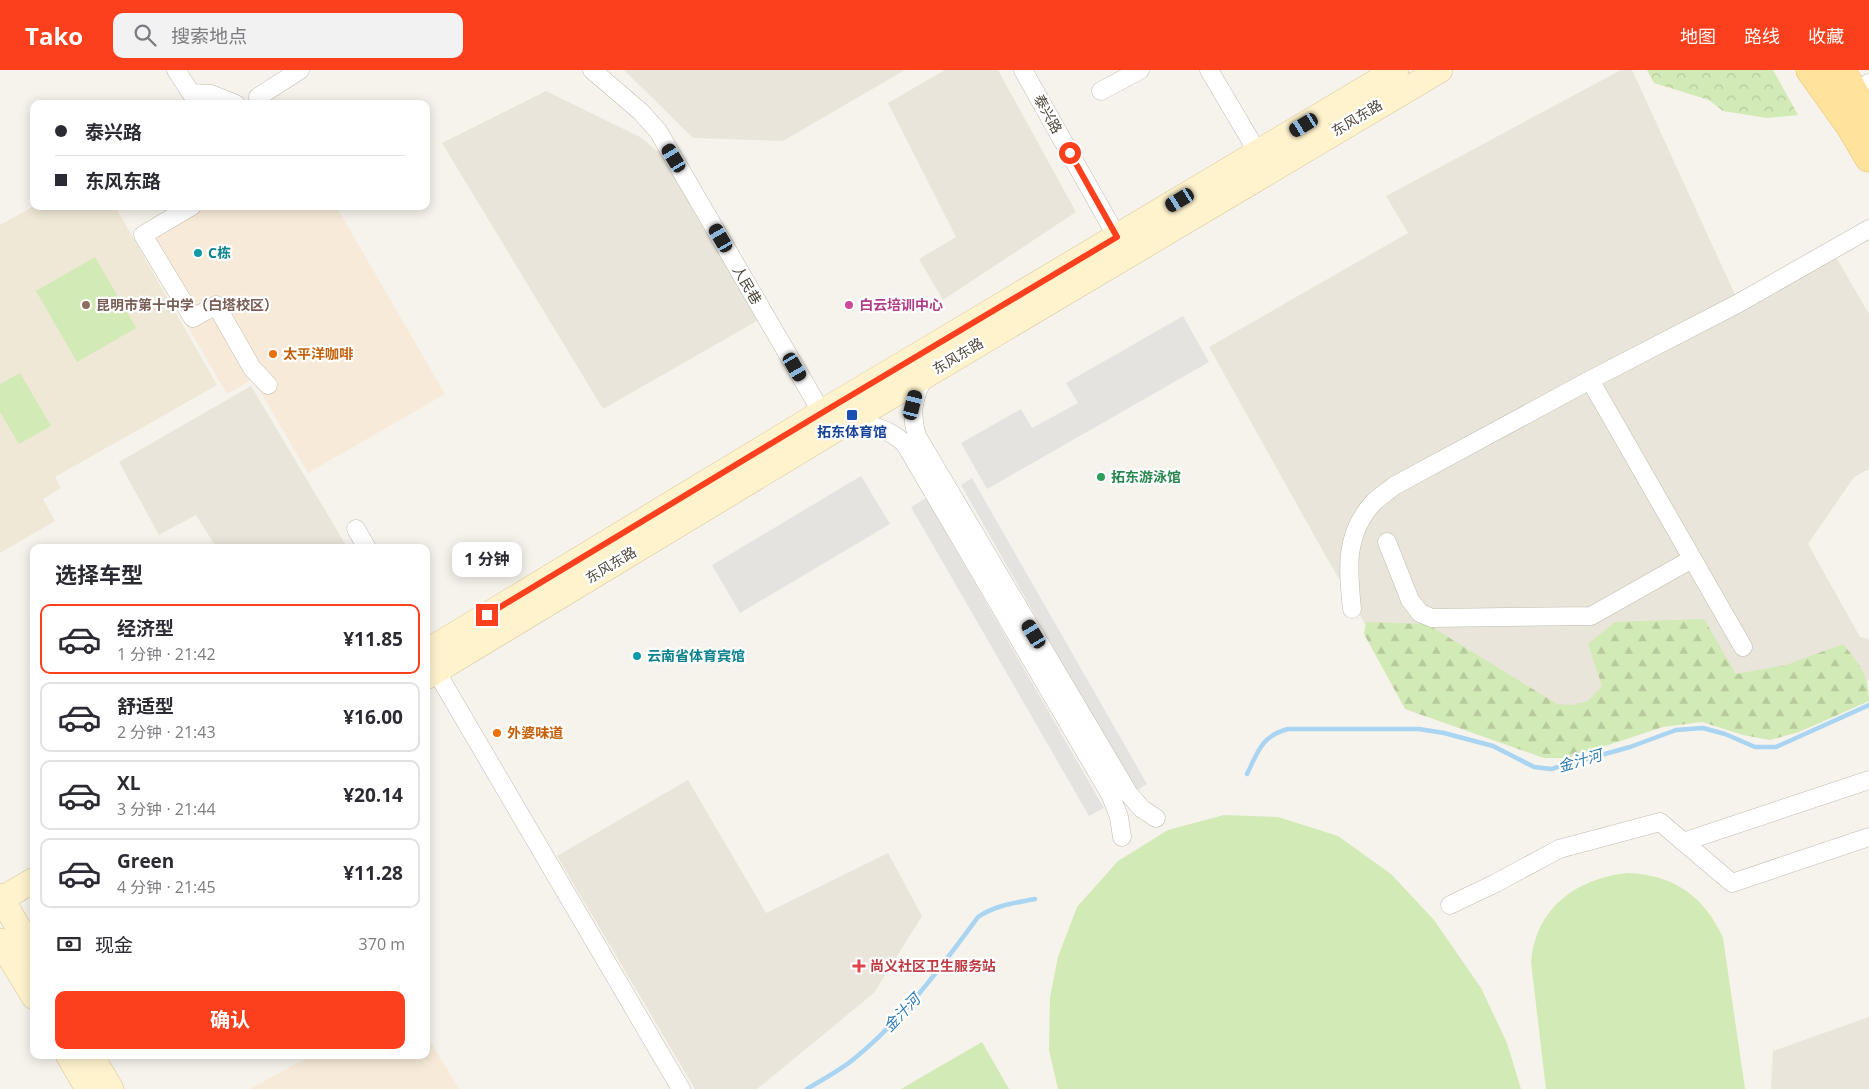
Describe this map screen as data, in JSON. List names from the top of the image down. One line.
{"streets":{"main road":["东风东路"],"street":["泰兴路","人民巷"]},"crossings":[["泰兴路","东风东路"],["东风东路","人民巷"]],"water":["金汁河"],"places":{"other":["C栋","昆明市第十中学（白塔校区）","白云培训中心","太平洋咖啡","拓东游泳馆","云南省体育宾馆","外婆味道"],"transit":["拓东体育馆"],"health":["尚义社区卫生服务站"]},"page":{"header":"Tako","search":"搜索地点","nav":["地图","路线","收藏"],"banner":["泰兴路","东风东路"],"bubble":"1 分钟","heading":"选择车型","list":[{"name":"经济型","note":"1 分钟 · 21:42","value":"¥11.85"},{"name":"舒适型","note":"2 分钟 · 21:43","value":"¥16.00"},{"name":"XL","note":"3 分钟 · 21:44","value":"¥20.14"},{"name":"Green","note":"4 分钟 · 21:45","value":"¥11.28"}],"pay":["现金","370 m"],"buttons":"确认"}}
